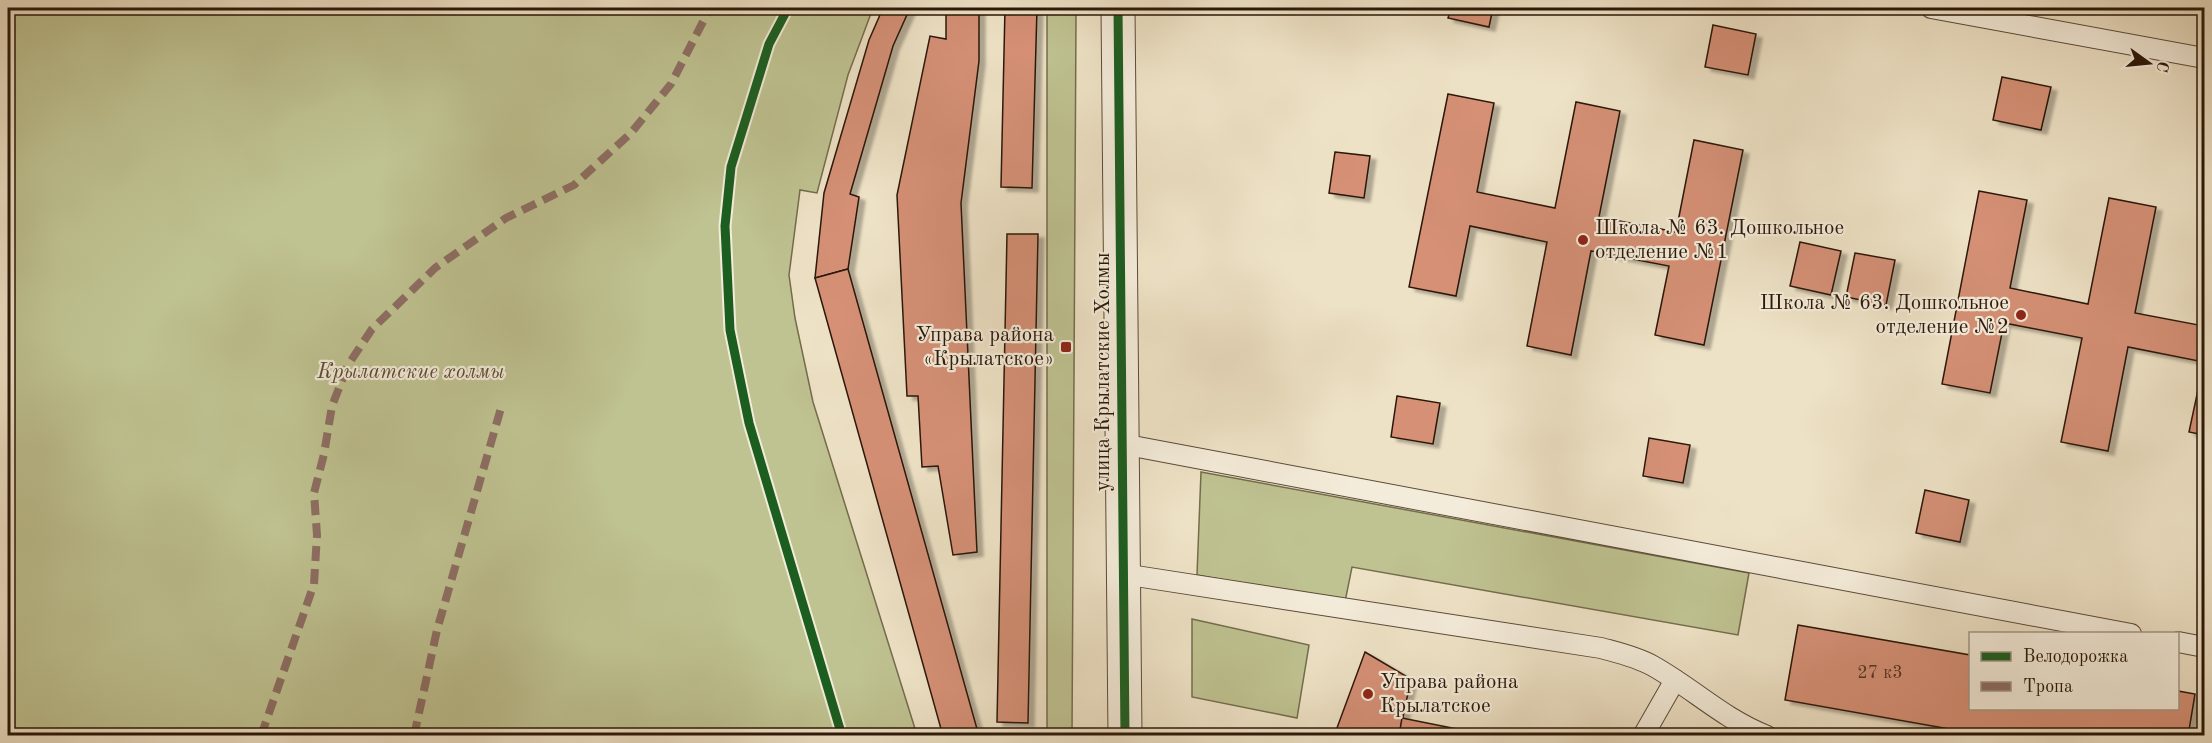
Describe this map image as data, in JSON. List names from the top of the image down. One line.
{"streets":{"street":["улица Крылатские Холмы"]},"parks":["Крылатские холмы"],"places":{"other":["Школа № 63. Дошкольное отделение №1","Школа № 63. Дошкольное отделение №2","Управа района Крылатское"],"transit":["Управа района «Крылатское»"]},"house_numbers":["27 к3"],"legend":["Велодорожка","Тропа"],"north":"right"}
